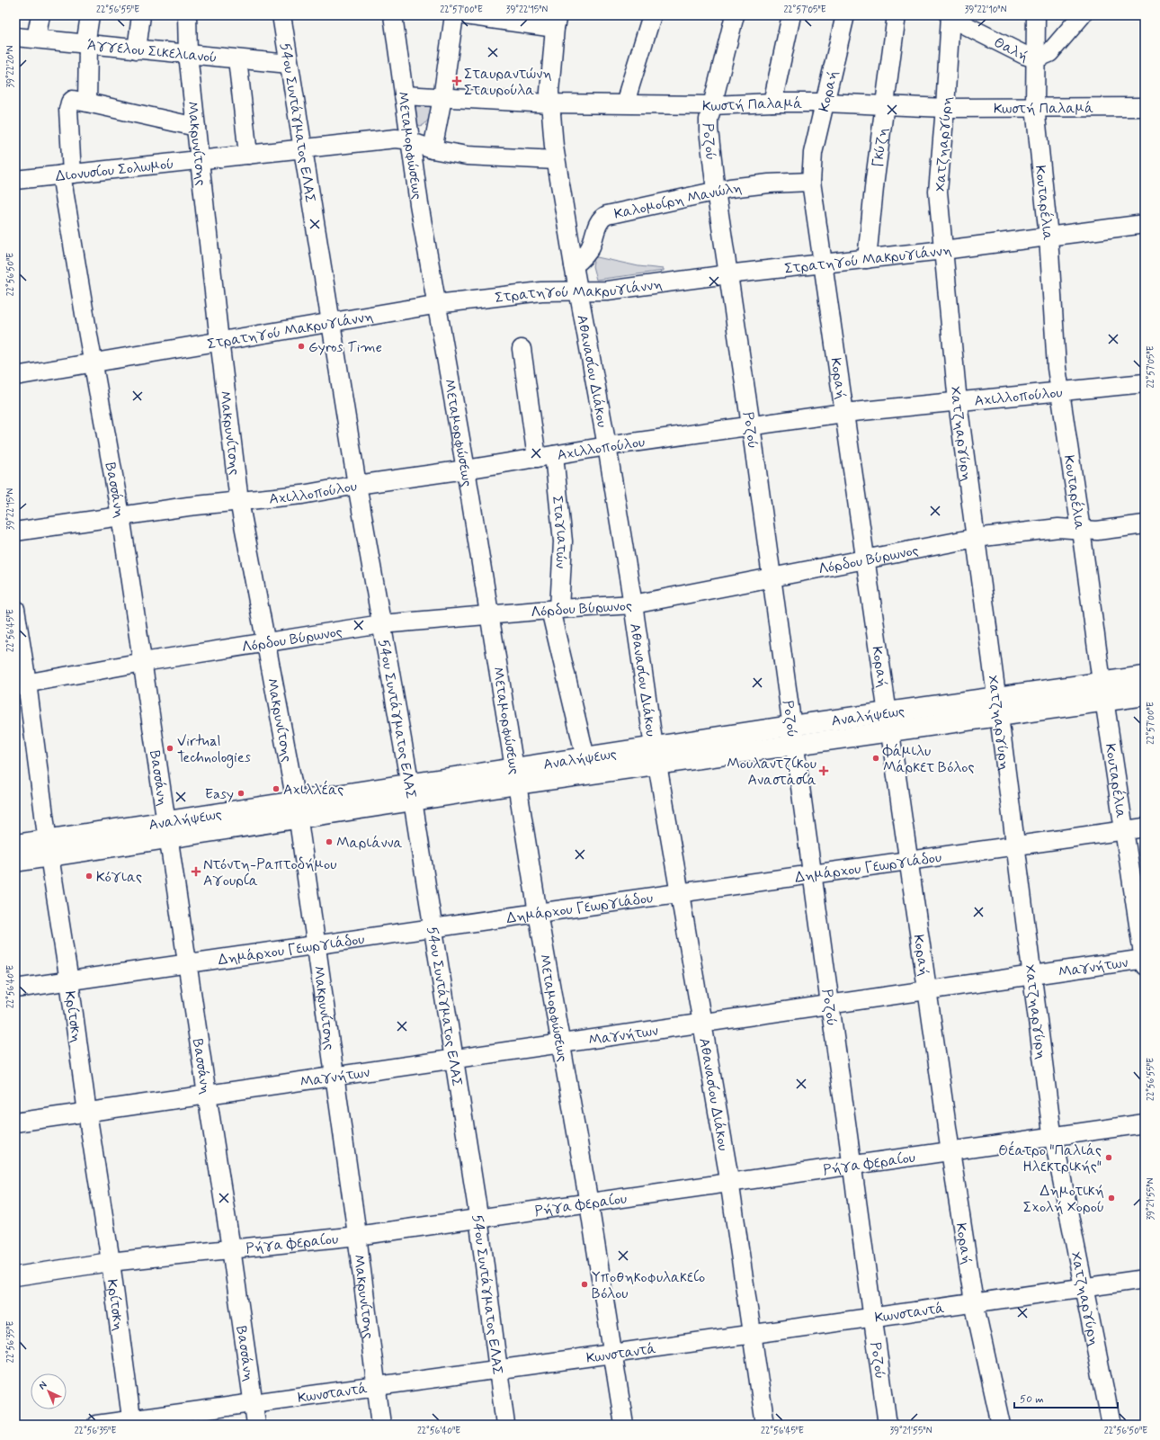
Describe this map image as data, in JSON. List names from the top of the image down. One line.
{"streets":{"main road":["Αναλήψεως"],"street":["Θαλή","Άγγελου Σικελιανού","Κοραή","Κωστή Παλαμά","54ου Συντάγματος ΕΛΑΣ","Ροζού","Μακρυνίτσης","Χατζηαργύρη","Μεταμορφώσεως","Γκύζη","Διονυσίου Σολωμού","Καλομοίρη Μανώλη","Κουταρέλια","Στρατηγού Μακρυγιάννη","Αθανασίου Διάκου","Αχιλλοπούλου","Βασσάνη","Σταγιατών","Λόρδου Βύρωνος","Δημάρχου Γεωργιάδου","Μαγνήτων","Κρίτσκη","Ρήγα Φεραίου","Κωνσταντά"]},"crossings":[["Θαλή","Χατζηαργύρη"],["Θαλή","Κουταρέλια"],["Άγγελου Σικελιανού","54ου Συντάγματος ΕΛΑΣ"],["Άγγελου Σικελιανού","Μακρυνίτσης"],["Κοραή","Κωστή Παλαμά"],["Κοραή","Καλομοίρη Μανώλη"],["Κοραή","Στρατηγού Μακρυγιάννη"],["Κοραή","Αχιλλοπούλου"],["Κοραή","Λόρδου Βύρωνος"],["Κοραή","Αναλήψεως"],["Κοραή","Δημάρχου Γεωργιάδου"],["Κοραή","Μαγνήτων"],["Κοραή","Ρήγα Φεραίου"],["Κοραή","Κωνσταντά"],["Κωστή Παλαμά","Ροζού"],["Κωστή Παλαμά","Χατζηαργύρη"],["Κωστή Παλαμά","Μεταμορφώσεως"],["Κωστή Παλαμά","Γκύζη"],["Κωστή Παλαμά","Κουταρέλια"],["Κωστή Παλαμά","Αθανασίου Διάκου"],["54ου Συντάγματος ΕΛΑΣ","Διονυσίου Σολωμού"],["54ου Συντάγματος ΕΛΑΣ","Στρατηγού Μακρυγιάννη"],["54ου Συντάγματος ΕΛΑΣ","Αχιλλοπούλου"],["54ου Συντάγματος ΕΛΑΣ","Λόρδου Βύρωνος"],["54ου Συντάγματος ΕΛΑΣ","Αναλήψεως"],["54ου Συντάγματος ΕΛΑΣ","Δημάρχου Γεωργιάδου"],["54ου Συντάγματος ΕΛΑΣ","Μαγνήτων"],["54ου Συντάγματος ΕΛΑΣ","Ρήγα Φεραίου"],["54ου Συντάγματος ΕΛΑΣ","Κωνσταντά"],["Ροζού","Καλομοίρη Μανώλη"],["Ροζού","Στρατηγού Μακρυγιάννη"],["Ροζού","Αχιλλοπούλου"],["Ροζού","Λόρδου Βύρωνος"],["Ροζού","Αναλήψεως"],["Ροζού","Δημάρχου Γεωργιάδου"],["Ροζού","Μαγνήτων"],["Ροζού","Ρήγα Φεραίου"],["Ροζού","Κωνσταντά"],["Μακρυνίτσης","Διονυσίου Σολωμού"],["Μακρυνίτσης","Στρατηγού Μακρυγιάννη"],["Μακρυνίτσης","Αχιλλοπούλου"],["Μακρυνίτσης","Λόρδου Βύρωνος"],["Μακρυνίτσης","Αναλήψεως"],["Μακρυνίτσης","Δημάρχου Γεωργιάδου"],["Μακρυνίτσης","Μαγνήτων"],["Μακρυνίτσης","Ρήγα Φεραίου"],["Μακρυνίτσης","Κωνσταντά"],["Χατζηαργύρη","Στρατηγού Μακρυγιάννη"],["Χατζηαργύρη","Αχιλλοπούλου"],["Χατζηαργύρη","Λόρδου Βύρωνος"],["Χατζηαργύρη","Αναλήψεως"],["Χατζηαργύρη","Δημάρχου Γεωργιάδου"],["Χατζηαργύρη","Μαγνήτων"],["Χατζηαργύρη","Ρήγα Φεραίου"],["Χατζηαργύρη","Κωνσταντά"],["Μεταμορφώσεως","Διονυσίου Σολωμού"],["Μεταμορφώσεως","Στρατηγού Μακρυγιάννη"],["Μεταμορφώσεως","Αχιλλοπούλου"],["Μεταμορφώσεως","Λόρδου Βύρωνος"],["Μεταμορφώσεως","Αναλήψεως"],["Μεταμορφώσεως","Δημάρχου Γεωργιάδου"],["Μεταμορφώσεως","Μαγνήτων"],["Μεταμορφώσεως","Ρήγα Φεραίου"],["Μεταμορφώσεως","Κωνσταντά"],["Γκύζη","Στρατηγού Μακρυγιάννη"],["Διονυσίου Σολωμού","Αθανασίου Διάκου"],["Διονυσίου Σολωμού","Βασσάνη"],["Καλομοίρη Μανώλη","Αθανασίου Διάκου"],["Κουταρέλια","Στρατηγού Μακρυγιάννη"],["Κουταρέλια","Αχιλλοπούλου"],["Κουταρέλια","Λόρδου Βύρωνος"],["Κουταρέλια","Αναλήψεως"],["Κουταρέλια","Δημάρχου Γεωργιάδου"],["Κουταρέλια","Μαγνήτων"],["Στρατηγού Μακρυγιάννη","Αθανασίου Διάκου"],["Στρατηγού Μακρυγιάννη","Βασσάνη"],["Αθανασίου Διάκου","Αχιλλοπούλου"],["Αθανασίου Διάκου","Λόρδου Βύρωνος"],["Αθανασίου Διάκου","Αναλήψεως"],["Αθανασίου Διάκου","Δημάρχου Γεωργιάδου"],["Αθανασίου Διάκου","Μαγνήτων"],["Αθανασίου Διάκου","Ρήγα Φεραίου"],["Αθανασίου Διάκου","Κωνσταντά"],["Αχιλλοπούλου","Βασσάνη"],["Αχιλλοπούλου","Σταγιατών"],["Βασσάνη","Λόρδου Βύρωνος"],["Βασσάνη","Αναλήψεως"],["Βασσάνη","Δημάρχου Γεωργιάδου"],["Βασσάνη","Μαγνήτων"],["Βασσάνη","Ρήγα Φεραίου"],["Βασσάνη","Κωνσταντά"],["Σταγιατών","Λόρδου Βύρωνος"],["Σταγιατών","Αναλήψεως"],["Λόρδου Βύρωνος","Κρίτσκη"],["Αναλήψεως","Κρίτσκη"],["Δημάρχου Γεωργιάδου","Κρίτσκη"],["Μαγνήτων","Κρίτσκη"],["Κρίτσκη","Ρήγα Φεραίου"],["Κρίτσκη","Κωνσταντά"]],"places":{"health":["Σταυραντώνη Σταυρούλα","Μουλαντζίκου Αναστασία","Ντόντη-Ραπτοδήμου Αγουρία"],"other":["Gyros Time","Virtual Technologies","Φάμιλυ Μάρκετ Βόλος","Αχιλλέας","Easy","Μαριάννα","Κόγιας","Θέατρο \"Παλιάς Ηλεκτρικής\"","Δημοτική Σχολή Χορού","Υποθηκοφυλακείο Βόλου"]},"scale_bar":"50 m","north":"top left","coordinates":["22°56'55\"E","22°57'00\"E","39°22'15\"N","22°57'05\"E","39°22'10\"N","39°22'20\"N","22°56'50\"E","22°56'45\"E","22°56'40\"E","39°21'55\"N","22°56'35\"E"]}
